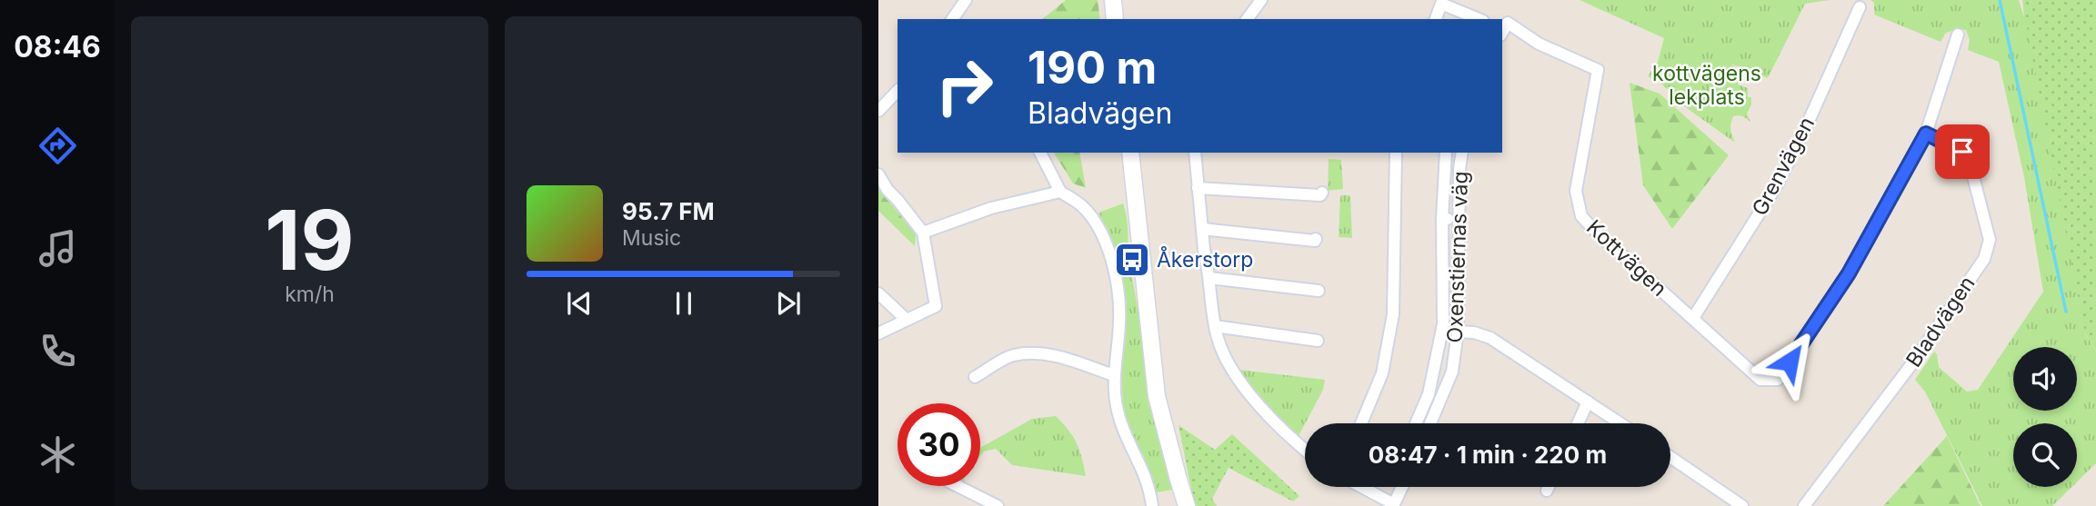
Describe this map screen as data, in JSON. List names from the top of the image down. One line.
{"streets":{"street":["Grenvägen","Oxenstiernas väg","Kottvägen","Bladvägen"]},"crossings":[["Grenvägen","Kottvägen"],["Kottvägen","Bladvägen"]],"parks":["kottvägens lekplats"],"places":{"bus stop":["Åkerstorp"]},"page":{"tabs":"08:46","tile":["19","km/h"],"turn":["190 m","Bladvägen"],"song":["95.7 FM","Music"],"limit":"30","trip":"08:47 · 1 min · 220 m"}}
